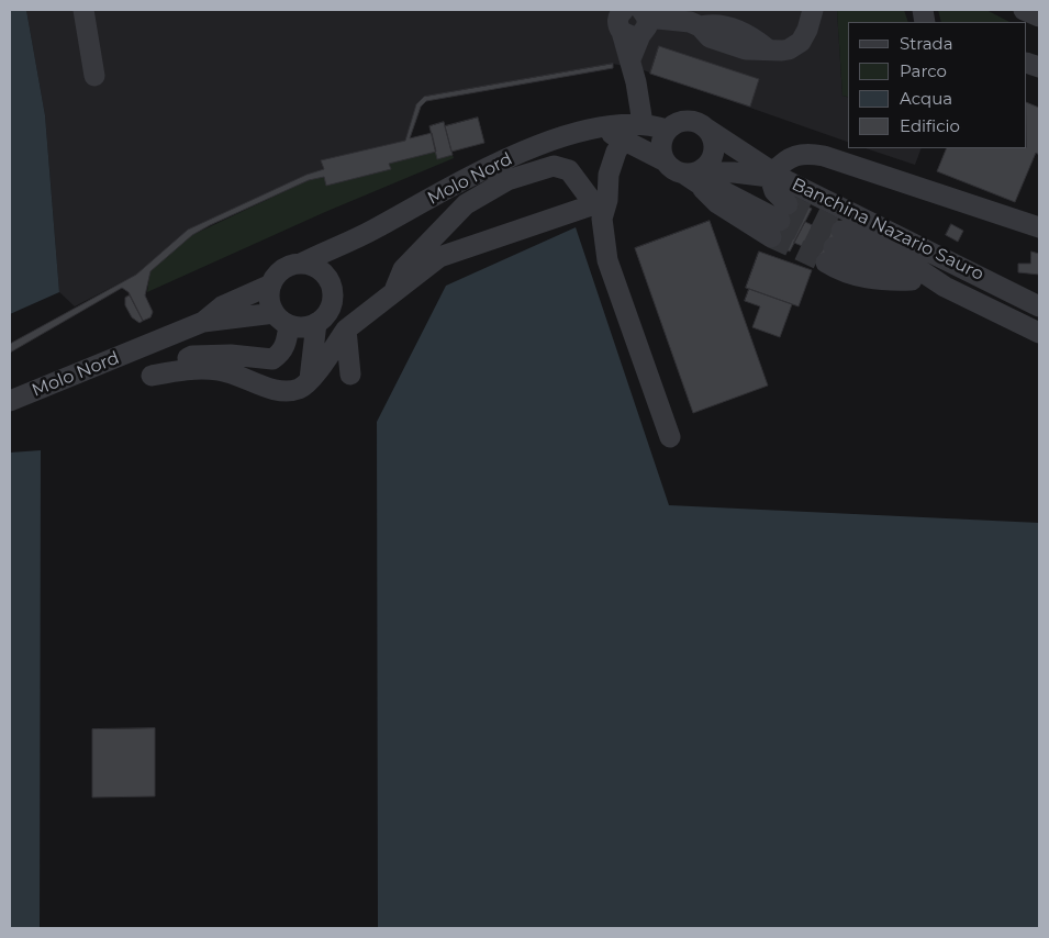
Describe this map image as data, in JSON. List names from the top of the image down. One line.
{"streets":{"street":["Molo Nord","Banchina Nazario Sauro"]},"crossings":[["Molo Nord","Banchina Nazario Sauro"]],"legend":["Strada","Parco","Acqua","Edificio"]}
